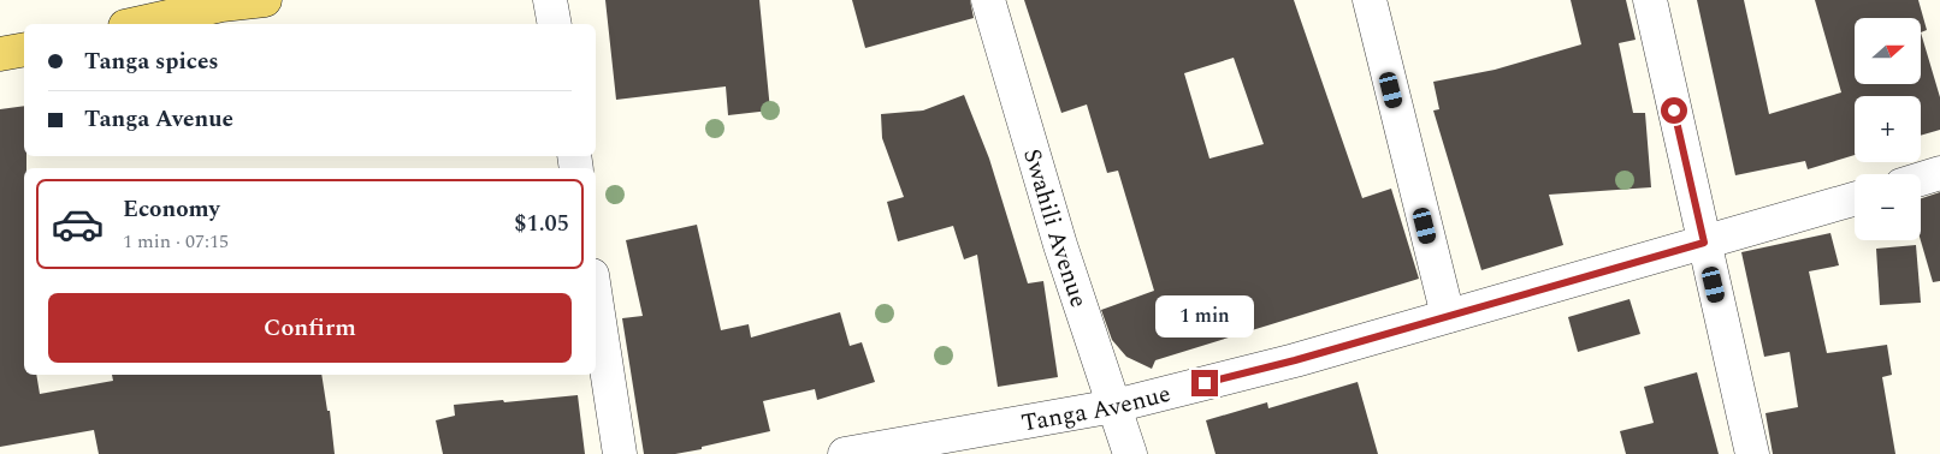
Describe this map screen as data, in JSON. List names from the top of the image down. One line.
{"streets":{"street":["Swahili Avenue","Tanga Avenue"]},"crossings":[["Swahili Avenue","Tanga Avenue"]],"north":"right","page":{"map_buttons":["+","−"],"banner":["Tanga spices","Tanga Avenue"],"list":[{"name":"Economy","note":"1 min · 07:15","value":"$1.05"}],"buttons":"Confirm","bubble":"1 min"}}
